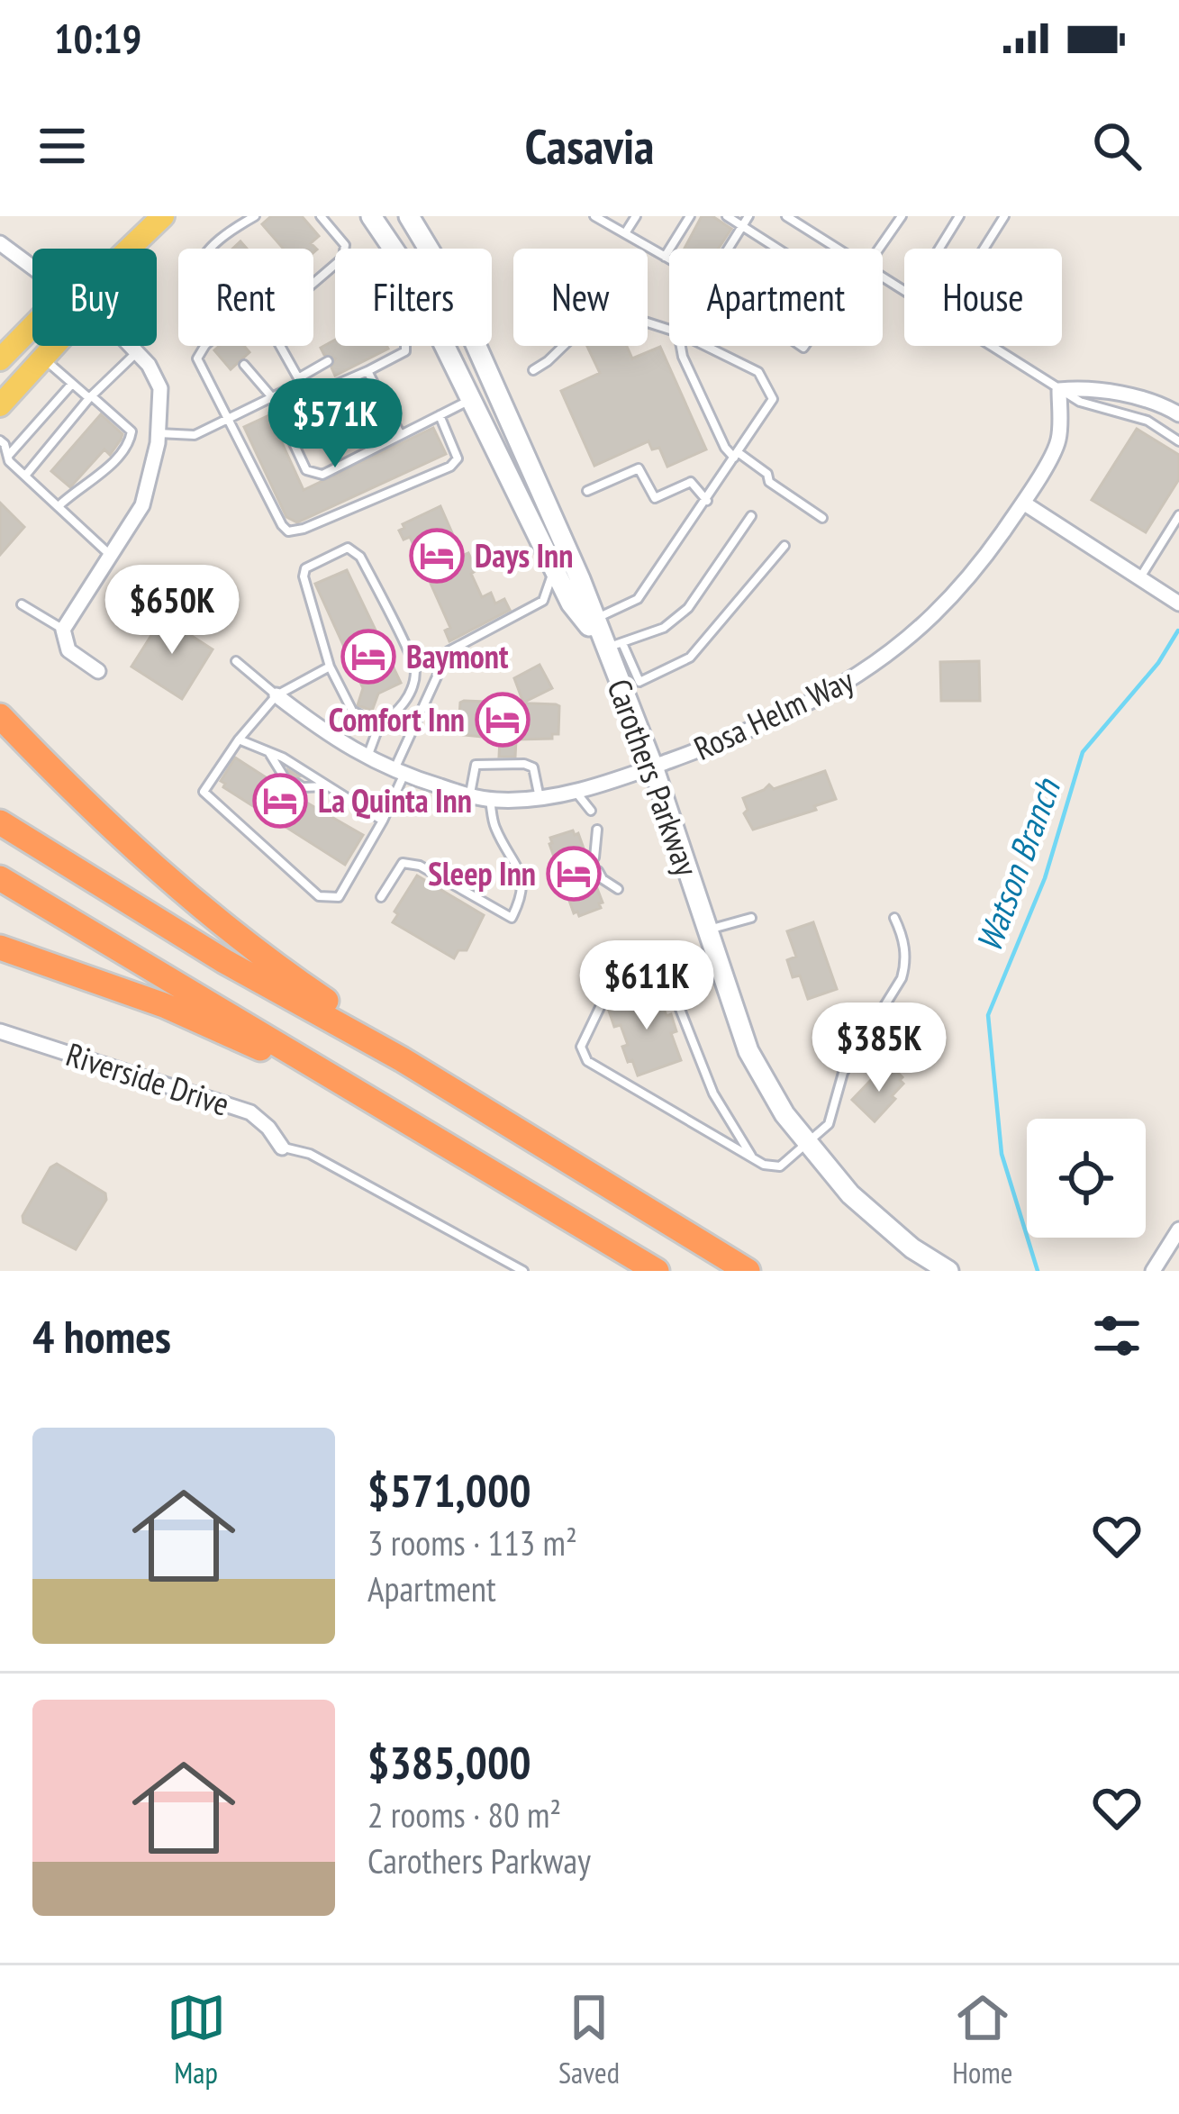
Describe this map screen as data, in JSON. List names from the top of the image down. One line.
{"streets":{"main road":["Carothers Parkway"],"street":["Rosa Helm Way","Riverside Drive"]},"crossings":[["Rosa Helm Way","Carothers Parkway"]],"water":["Watson Branch"],"places":{"hotel":["Days Inn","Baymont","Comfort Inn","La Quinta Inn","Sleep Inn"]},"page":{"status":"10:19","header":"Casavia","chip":["Buy","Rent","Filters","New","Apartment","House"],"price":["$571K","$650K","$611K","$385K"],"heading":"4 homes","list":[{"name":"$571,000","note":"3 rooms · 113 m² · Apartment"},{"name":"$385,000","note":"2 rooms · 80 m² · Carothers Parkway"}],"tabs":["Map","Saved","Home"]}}
